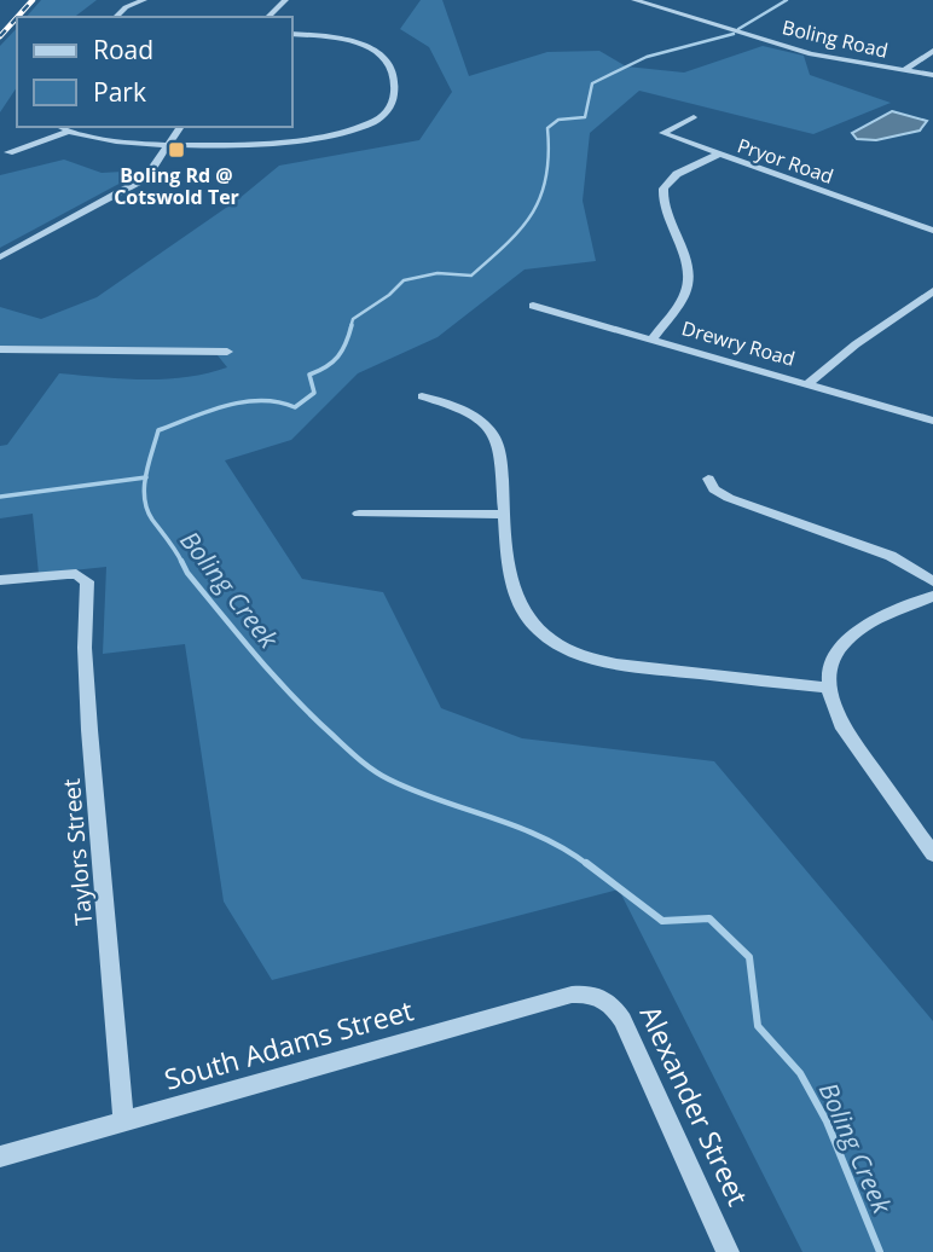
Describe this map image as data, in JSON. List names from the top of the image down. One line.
{"streets":{"street":["Boling Road","Pryor Road","Drewry Road","Taylors Street","South Adams Street","Alexander Street"]},"crossings":[["Taylors Street","South Adams Street"],["South Adams Street","Alexander Street"]],"water":["Boling Creek"],"places":{"transit":["Boling Rd @ Cotswold Ter"]},"legend":["Road","Park"]}
